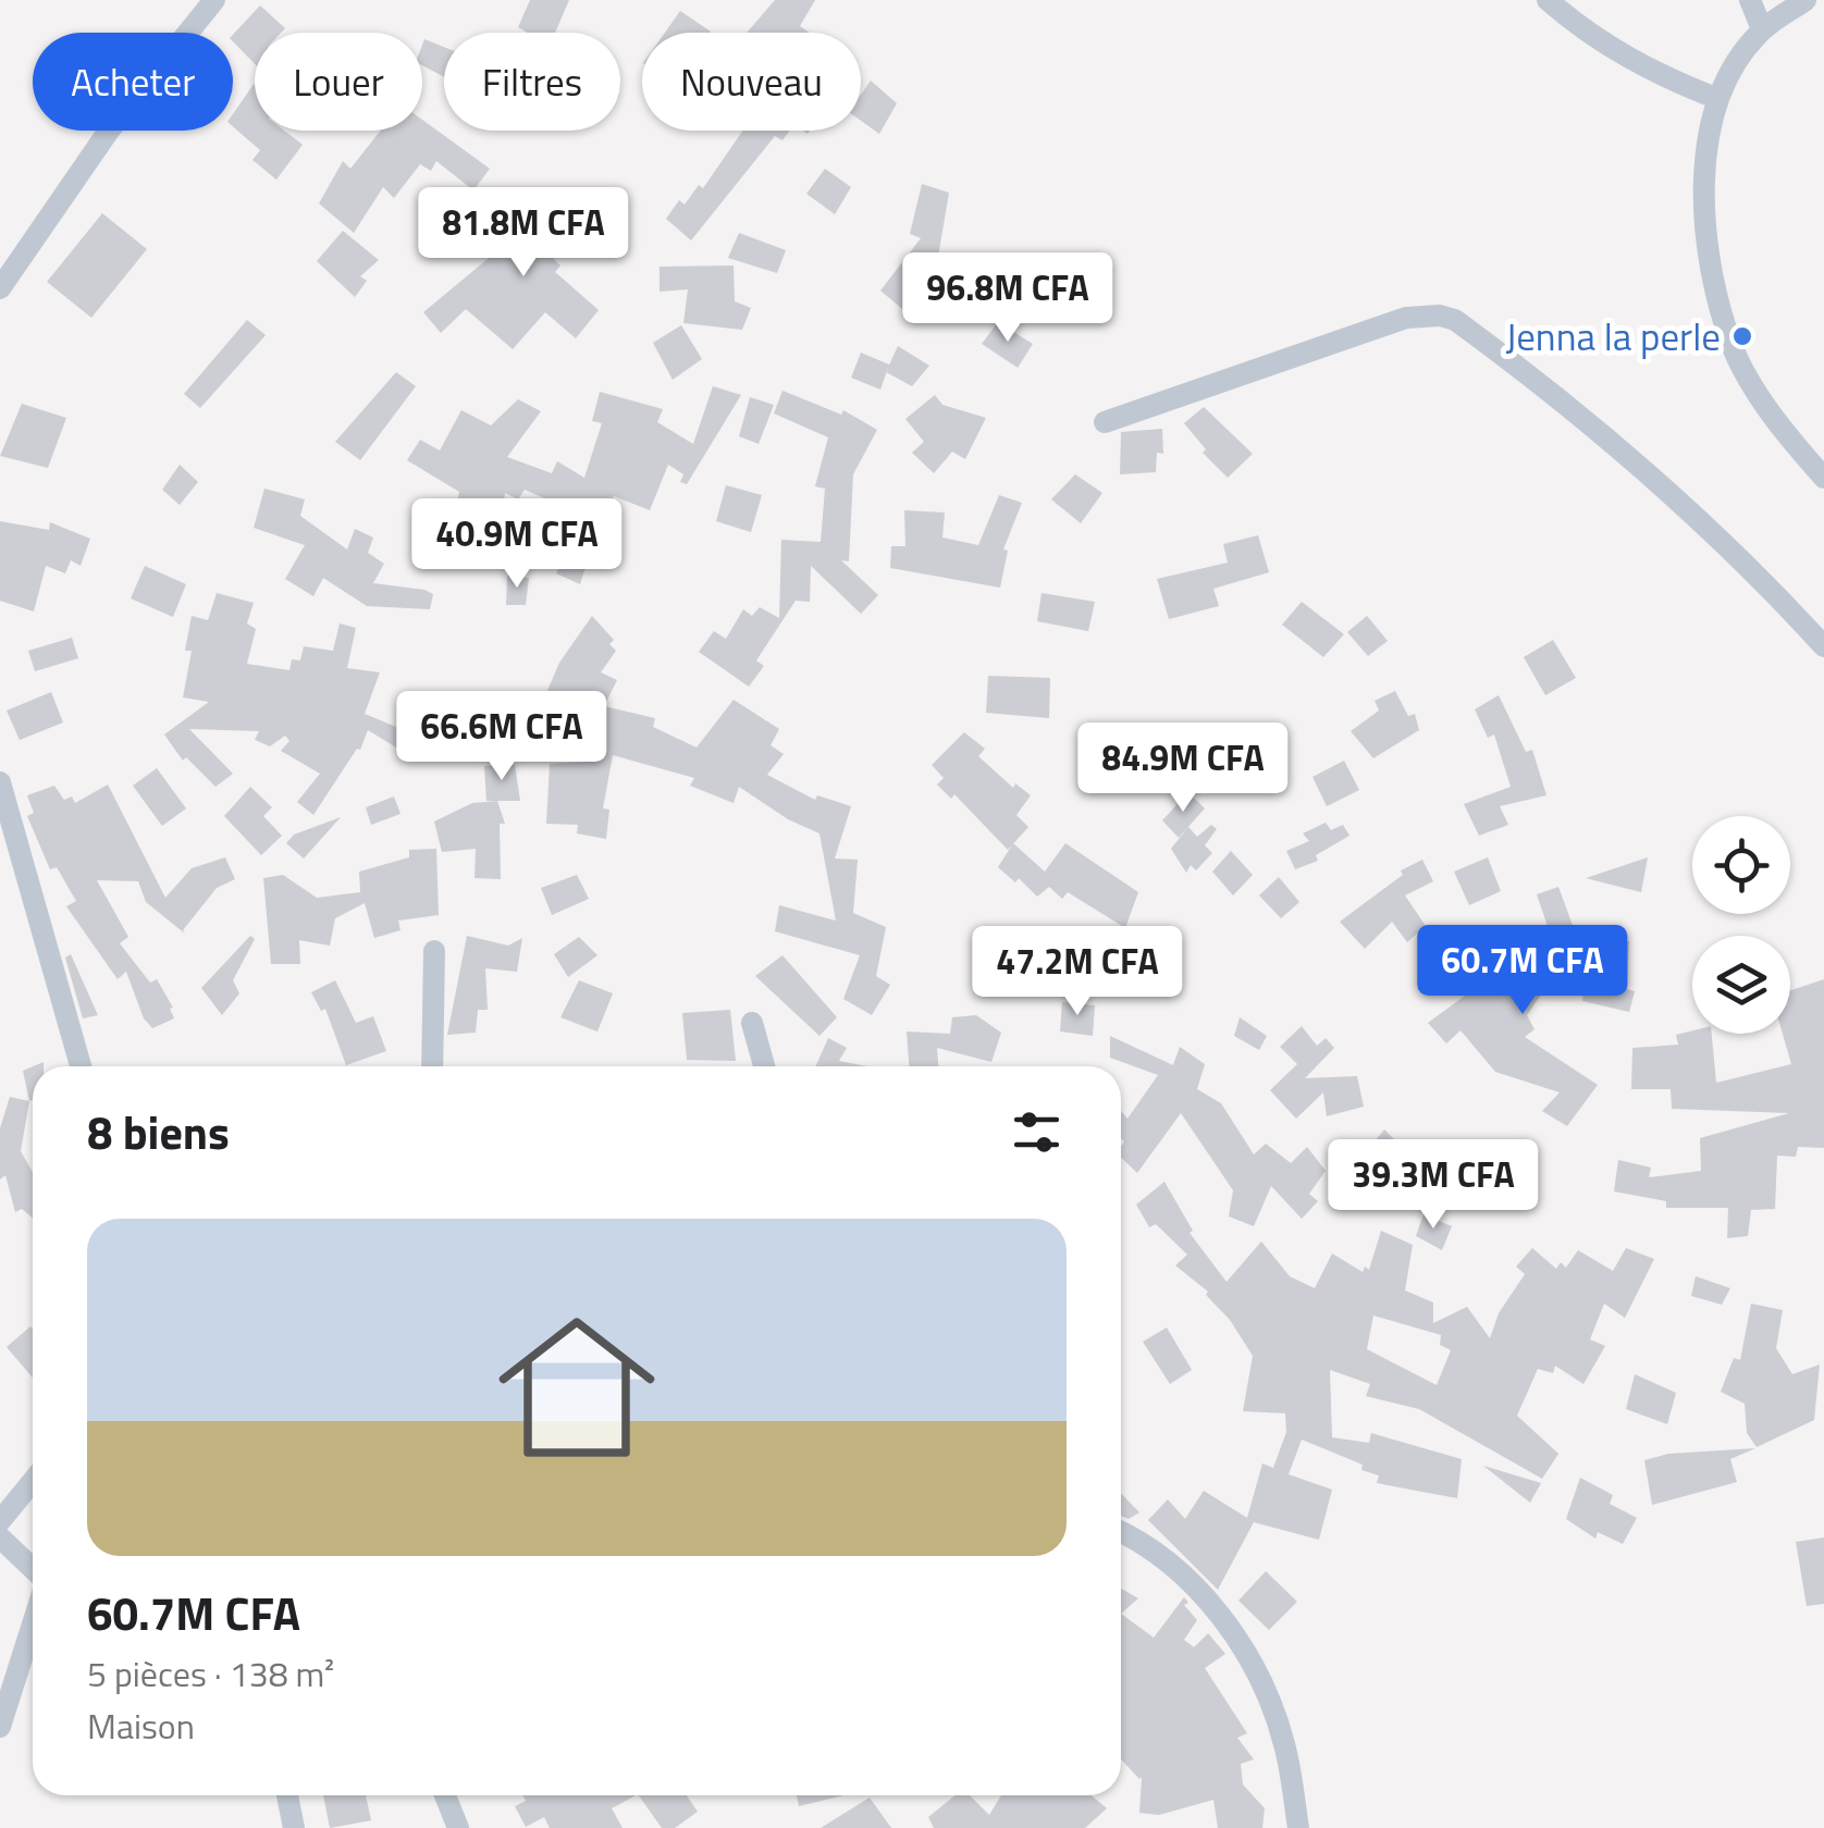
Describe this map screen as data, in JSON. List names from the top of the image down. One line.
{"places":["Jenna la perle"],"page":{"chip":["Acheter","Louer","Filtres","Nouveau"],"price":["81.8M CFA","96.8M CFA","40.9M CFA","66.6M CFA","84.9M CFA","60.7M CFA","47.2M CFA","39.3M CFA"],"heading":"8 biens","list":[{"name":"60.7M CFA","note":"5 pièces · 138 m² · Maison"}]}}
